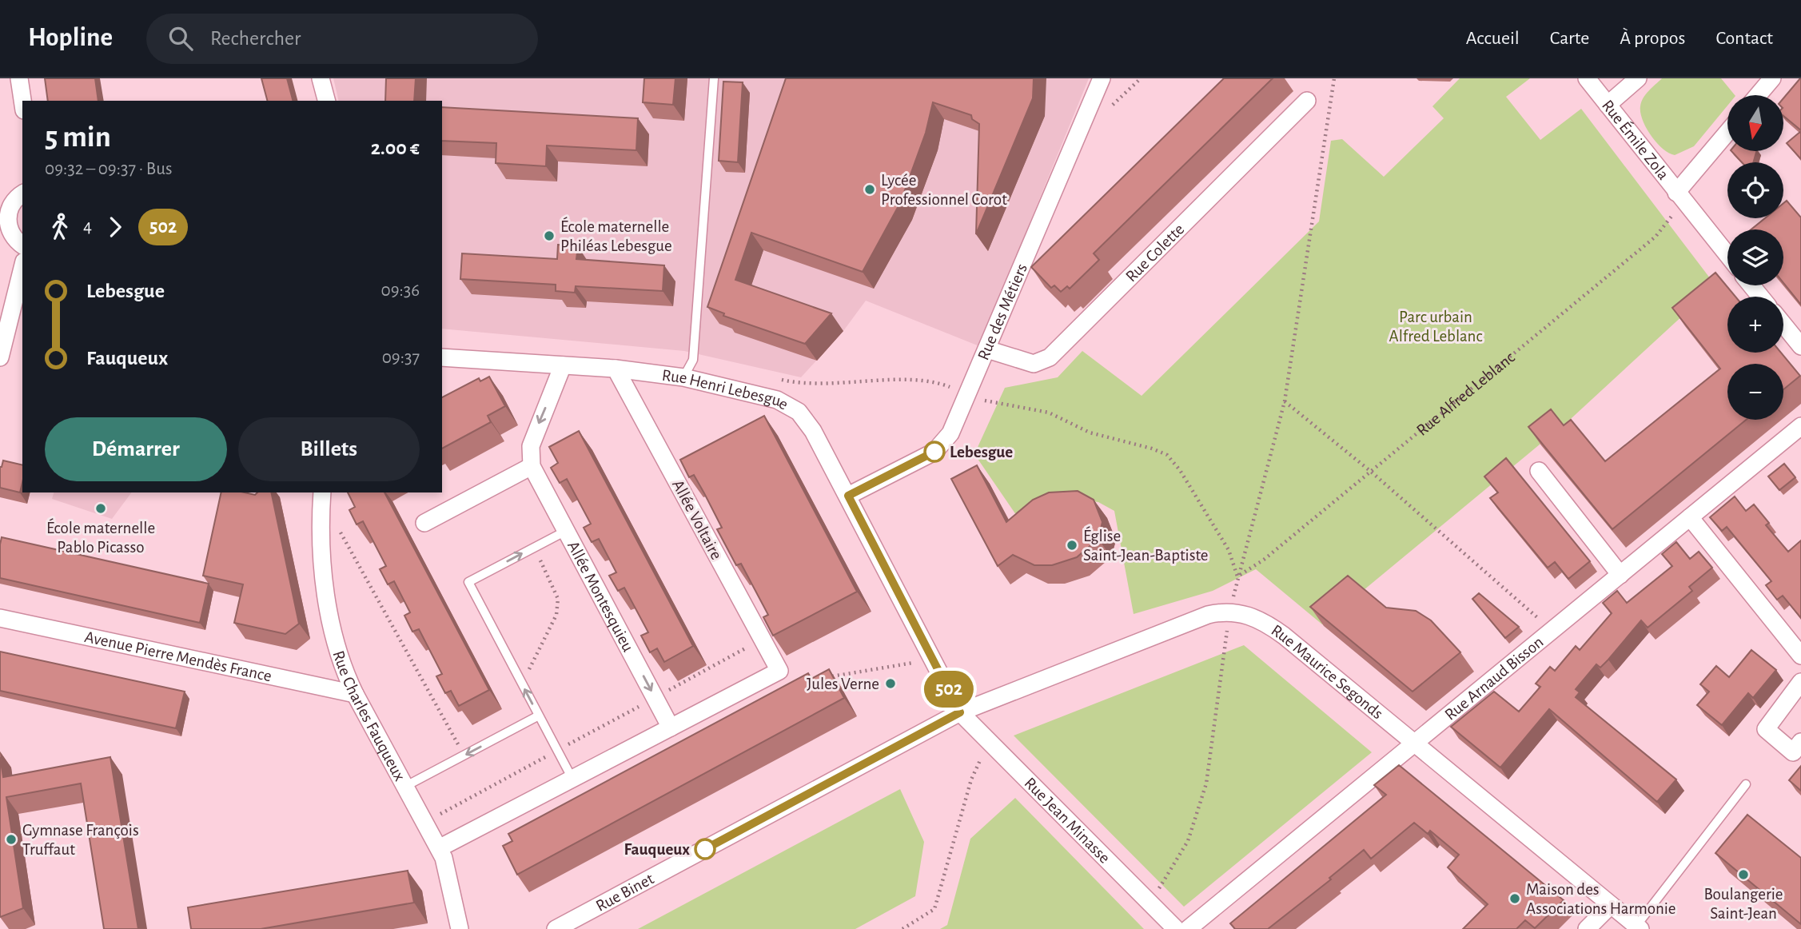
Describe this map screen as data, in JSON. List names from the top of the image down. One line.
{"streets":{"street":["Rue Émile Zola","Rue Colette","Rue des Métiers","Rue Henri Lebesgue","Allée Voltaire","Allée Montesquieu","Avenue Pierre Mendès France","Rue Maurice Segonds","Rue Arnaud Bisson","Rue Charles Fauqueux","Rue Jean Minasse","Rue Binet"],"path":["Rue Alfred Leblanc"]},"crossings":[["Rue Émile Zola","Rue Alfred Leblanc"],["Rue Colette","Rue des Métiers"],["Rue des Métiers","Rue Henri Lebesgue"],["Rue Henri Lebesgue","Allée Voltaire"],["Rue Henri Lebesgue","Rue Maurice Segonds"],["Rue Henri Lebesgue","Rue Jean Minasse"],["Rue Henri Lebesgue","Rue Binet"],["Allée Voltaire","Allée Montesquieu"],["Avenue Pierre Mendès France","Rue Charles Fauqueux"],["Rue Maurice Segonds","Rue Arnaud Bisson"],["Rue Maurice Segonds","Rue Jean Minasse"],["Rue Maurice Segonds","Rue Binet"],["Rue Jean Minasse","Rue Binet"]],"one_way":["Allée Montesquieu"],"parks":["Parc urbain Alfred Leblanc"],"places":["Lycée Professionnel Corot","École maternelle Philéas Lebesgue","Lebesgue","École maternelle Pablo Picasso","Église Saint-Jean-Baptiste","Jules Verne","Gymnase François Truffaut","Fauqueux","Boulangerie Saint-Jean","Maison des Associations Harmonie"],"lines":["bus line 502"],"north":"bottom","page":{"header":"Hopline","search":"Rechercher","nav":["Accueil","Carte","À propos","Contact"],"on_map":"502","map_buttons":["+","−"],"heading":["5 min","09:32 – 09:37 · Bus","2.00 €"],"legs":["4","502"],"list":[{"name":"Lebesgue","value":"09:36"},{"name":"Fauqueux","value":"09:37"}],"buttons":["Démarrer","Billets"]}}
